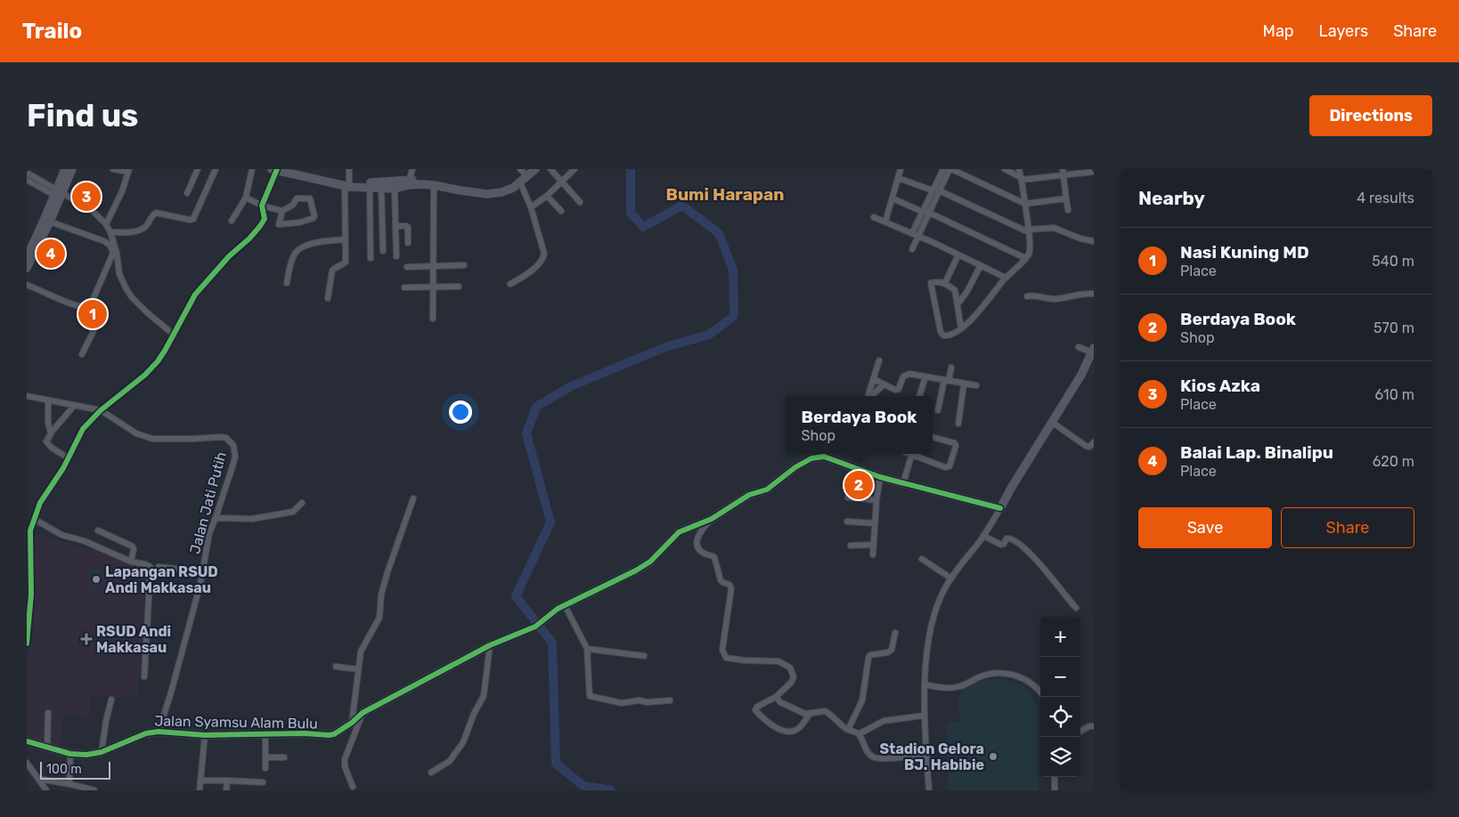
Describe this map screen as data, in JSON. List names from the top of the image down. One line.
{"streets":{"street":["Jalan Jati Putih","Jalan Syamsu Alam Bulu"]},"crossings":[["Jalan Jati Putih","Jalan Syamsu Alam Bulu"]],"districts":["Bumi Harapan"],"places":{"other":["Lapangan RSUD Andi Makkasau","Stadion Gelora BJ. Habibie"],"health":["RSUD Andi Makkasau"]},"scale_bar":"100 m","page":{"header":"Trailo","nav":["Map","Layers","Share"],"buttons":["Directions",["Save","Share"]],"title":"Find us","heading":["Nearby","4 results"],"pins":["3","4","1","2"],"list":[{"mark":"1","name":"Nasi Kuning MD","note":"Place","value":"540 m"},{"mark":"2","name":"Berdaya Book","note":"Shop","value":"570 m"},{"mark":"3","name":"Kios Azka","note":"Place","value":"610 m"},{"mark":"4","name":"Balai Lap. Binalipu","note":"Place","value":"620 m"}],"popup":["Berdaya Book","Shop"],"map_buttons":["+","−"],"scale":"100 m"}}
